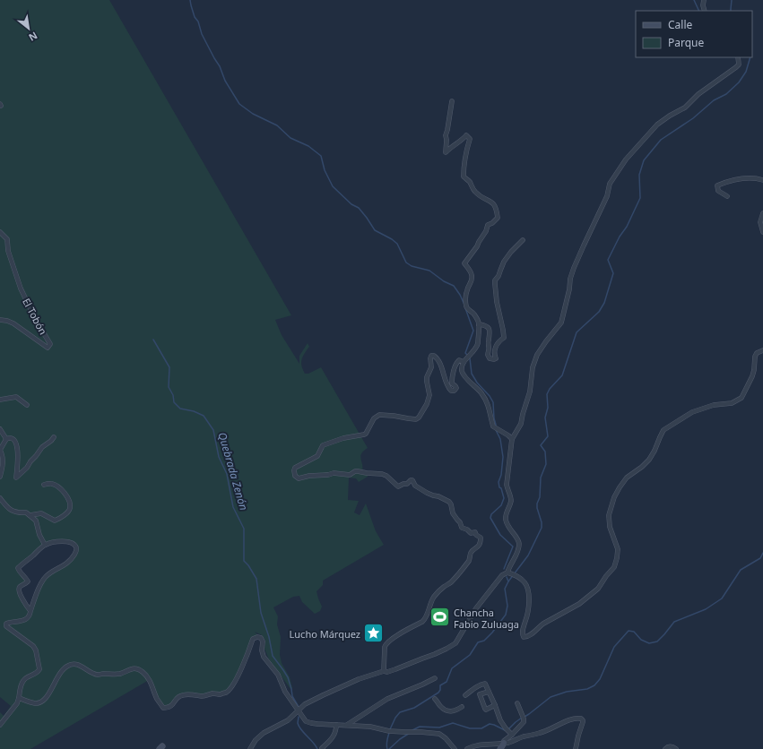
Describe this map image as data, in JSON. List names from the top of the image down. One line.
{"streets":{"street":["El Tobón"]},"water":["Quebrada Zenón"],"places":{"sports":["Chancha Fabio Zuluaga"],"place":["Lucho Márquez"]},"legend":["Calle","Parque"],"north":"bottom right"}
